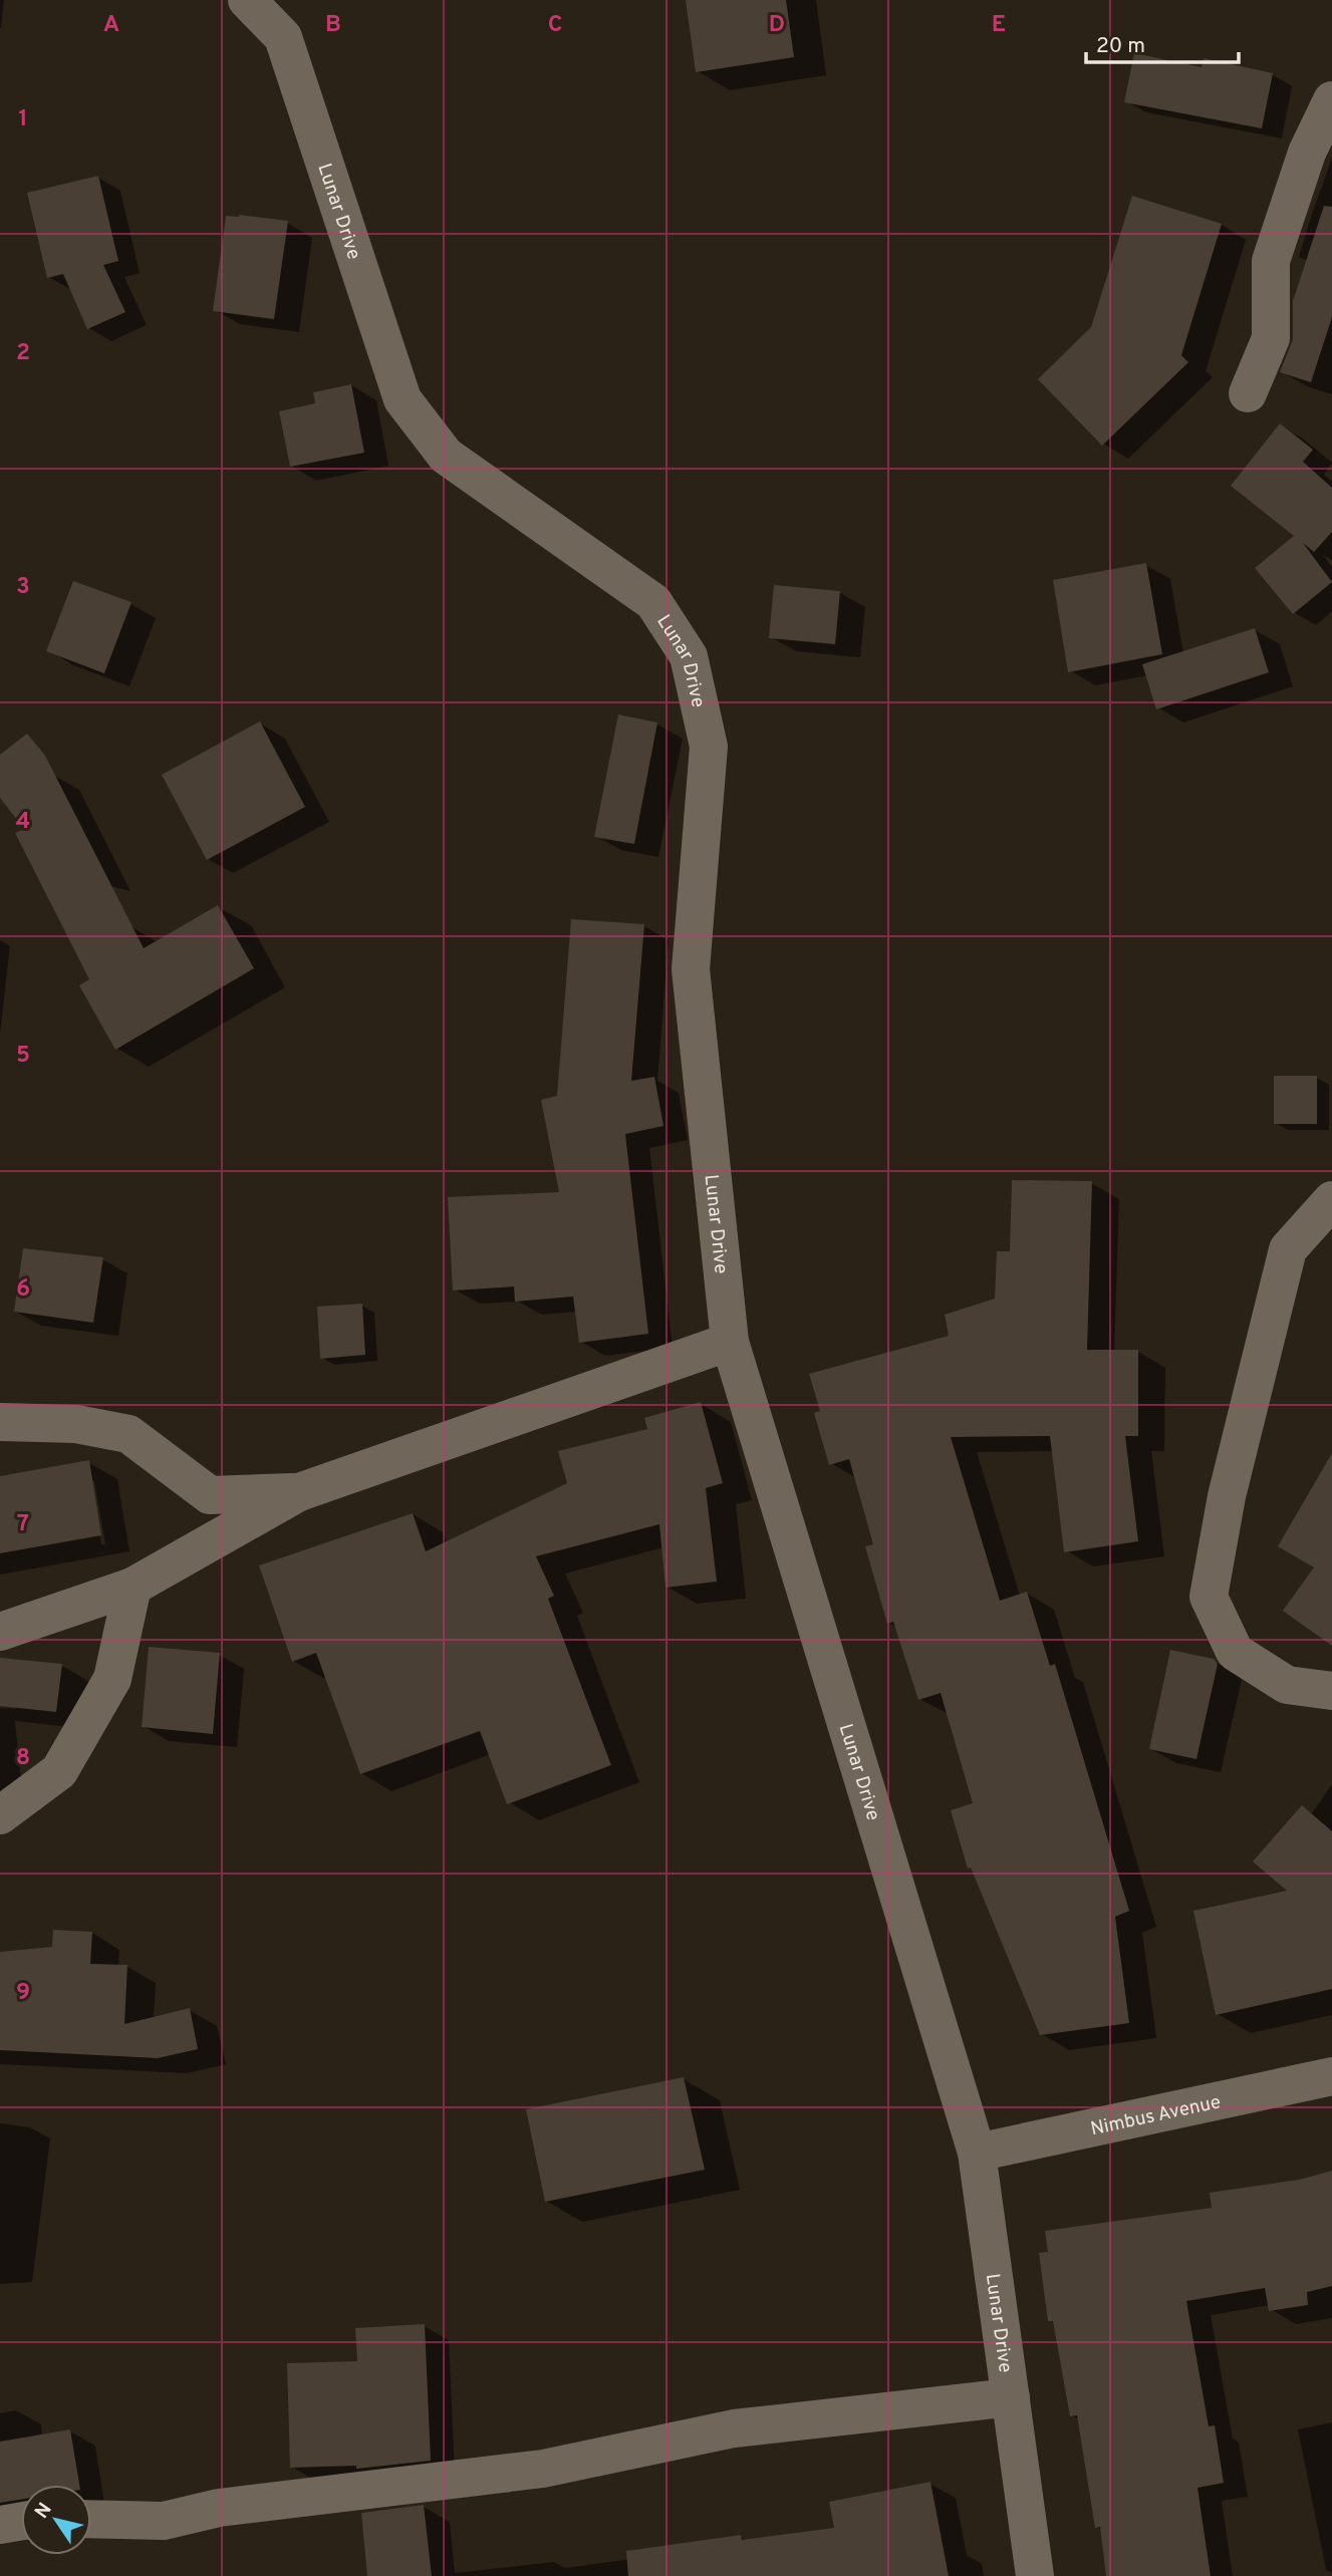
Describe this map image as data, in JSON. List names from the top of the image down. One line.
{"streets":{"street":["Lunar Drive","Nimbus Avenue"]},"crossings":[["Lunar Drive","Nimbus Avenue"]],"scale_bar":"20 m","north":"top left","grid":{"columns":["A","B","C","D","E"],"rows":["1","2","3","4","5","6","7","8","9"]}}
